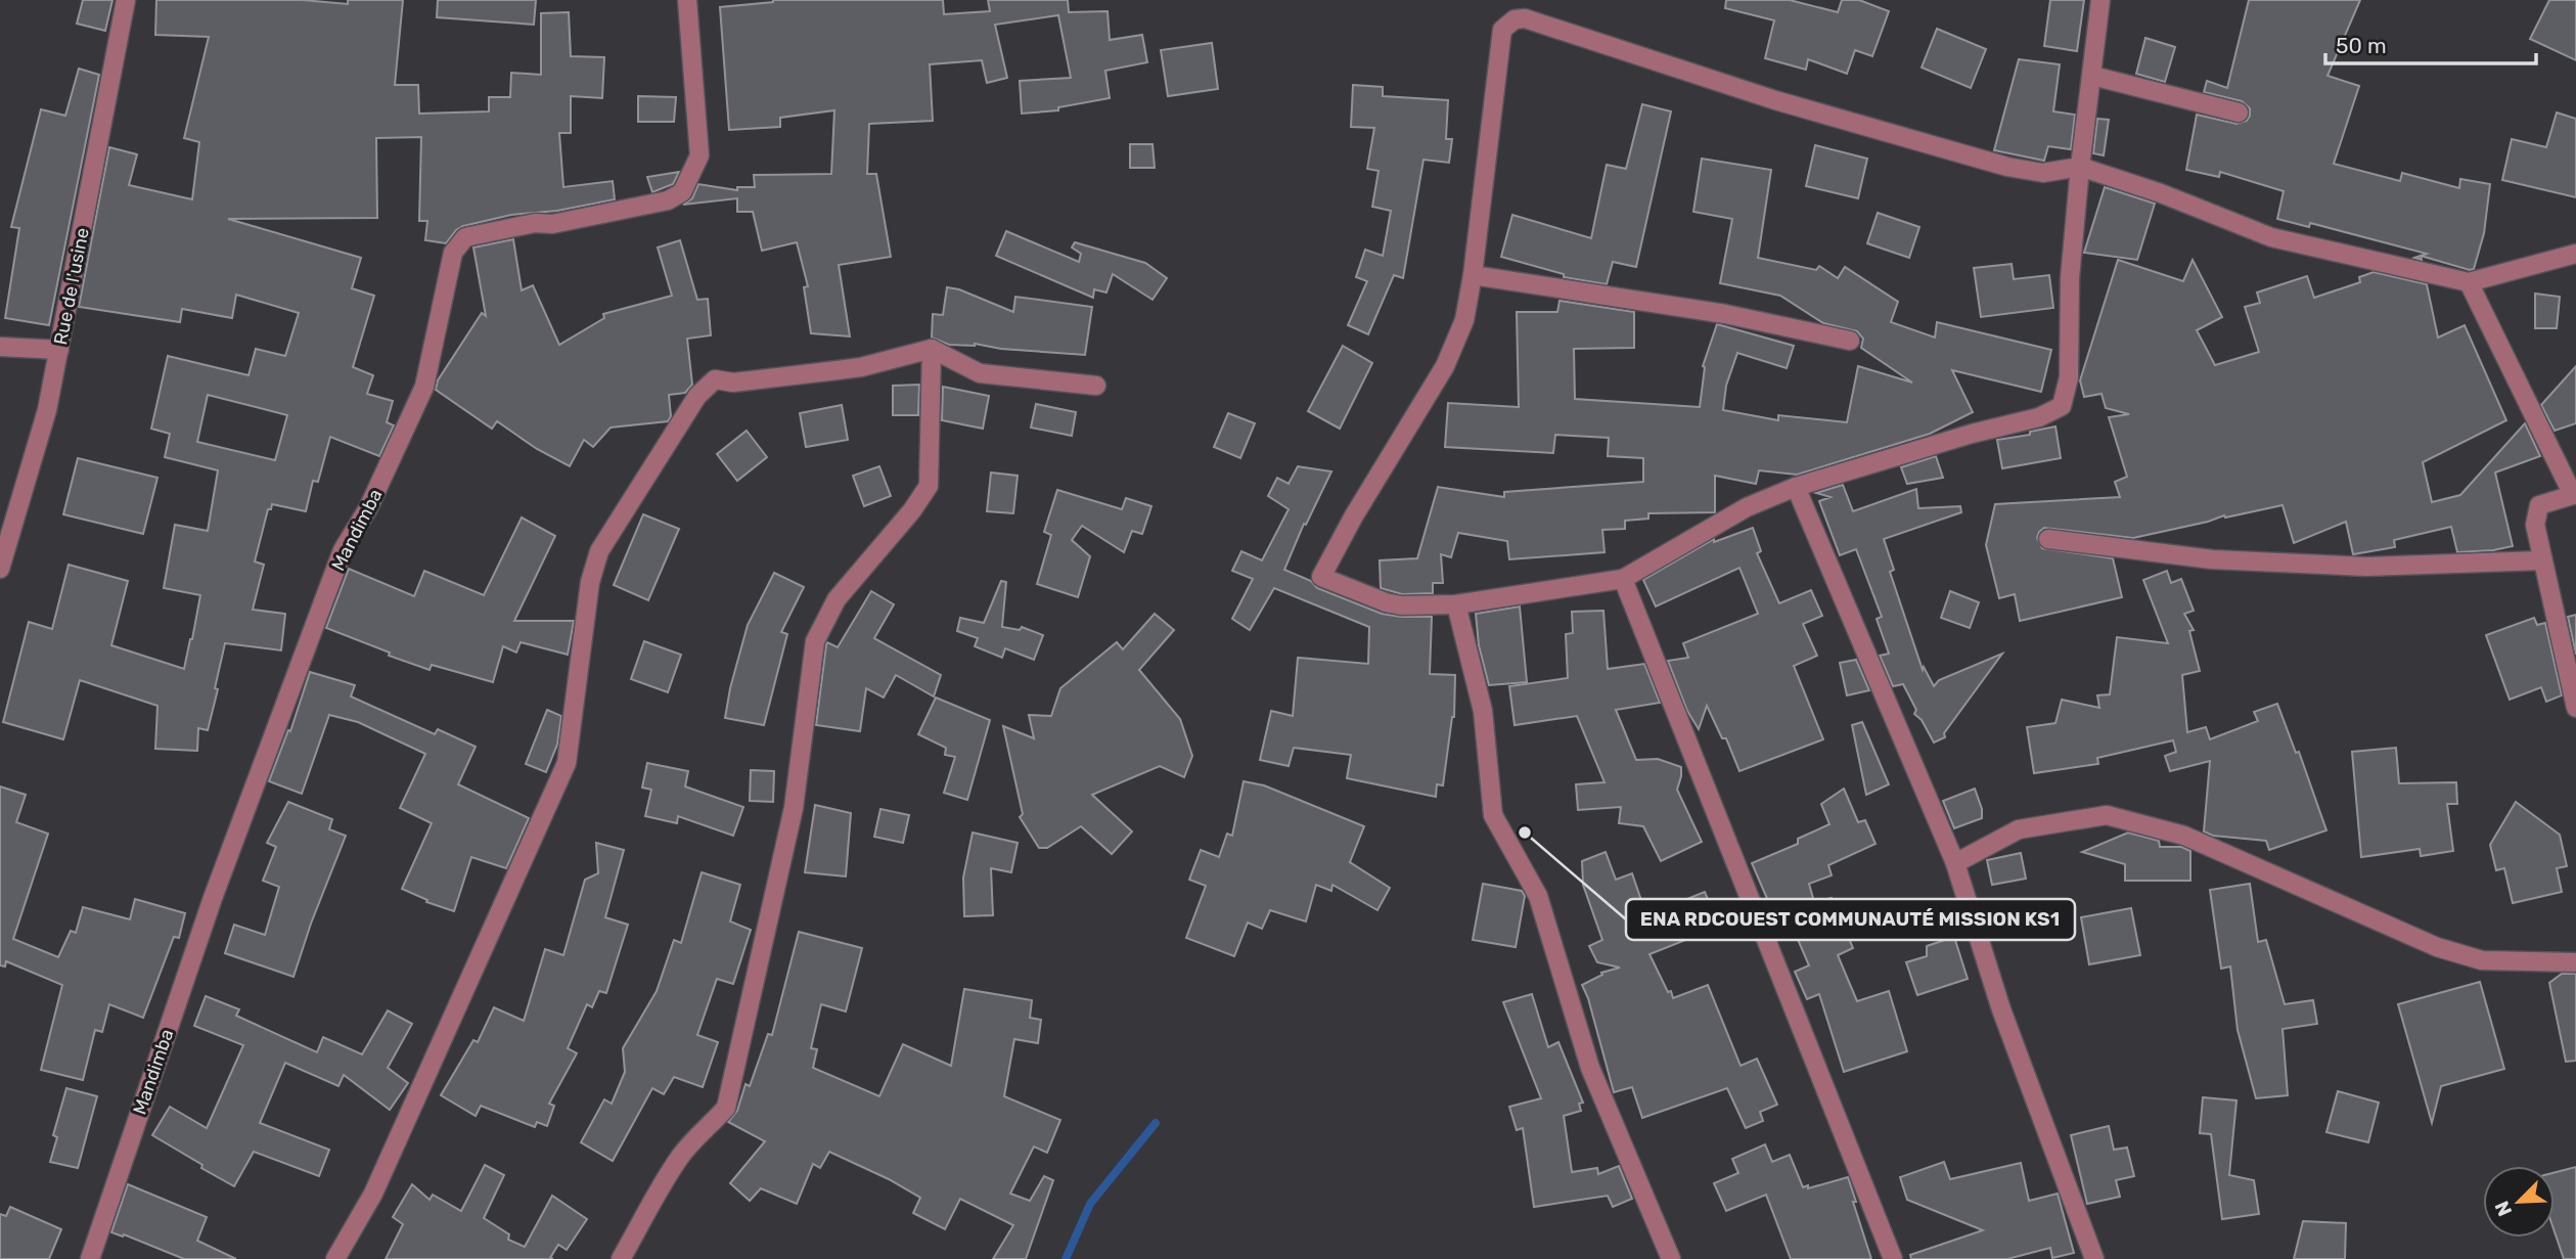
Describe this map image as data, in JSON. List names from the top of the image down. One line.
{"streets":{"street":["Rue de l'usine","Mandimba"]},"places":["ENA RDCOUEST COMMUNAUTÉ MISSION KS1"],"scale_bar":"50 m","north":"bottom left"}
